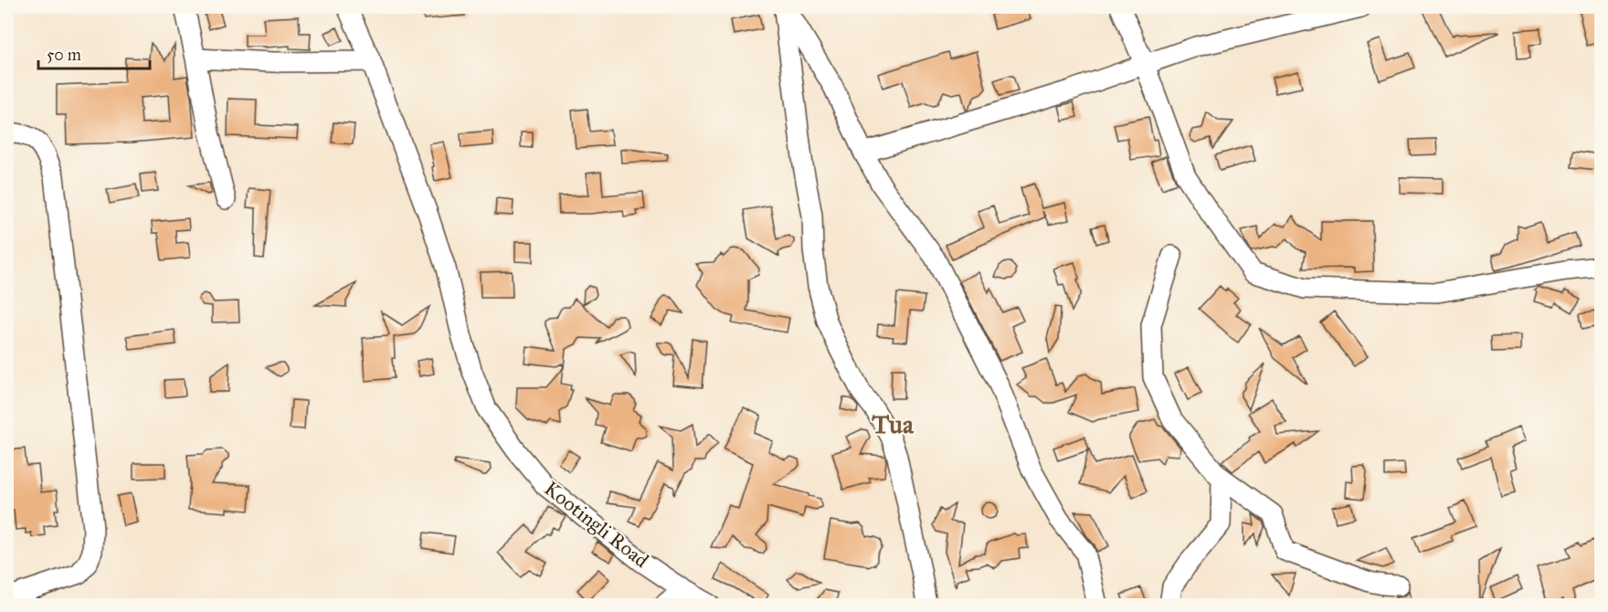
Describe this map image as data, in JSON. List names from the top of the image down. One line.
{"streets":{"street":["Kootingli Road"]},"districts":["Tua"],"scale_bar":"50 m"}
